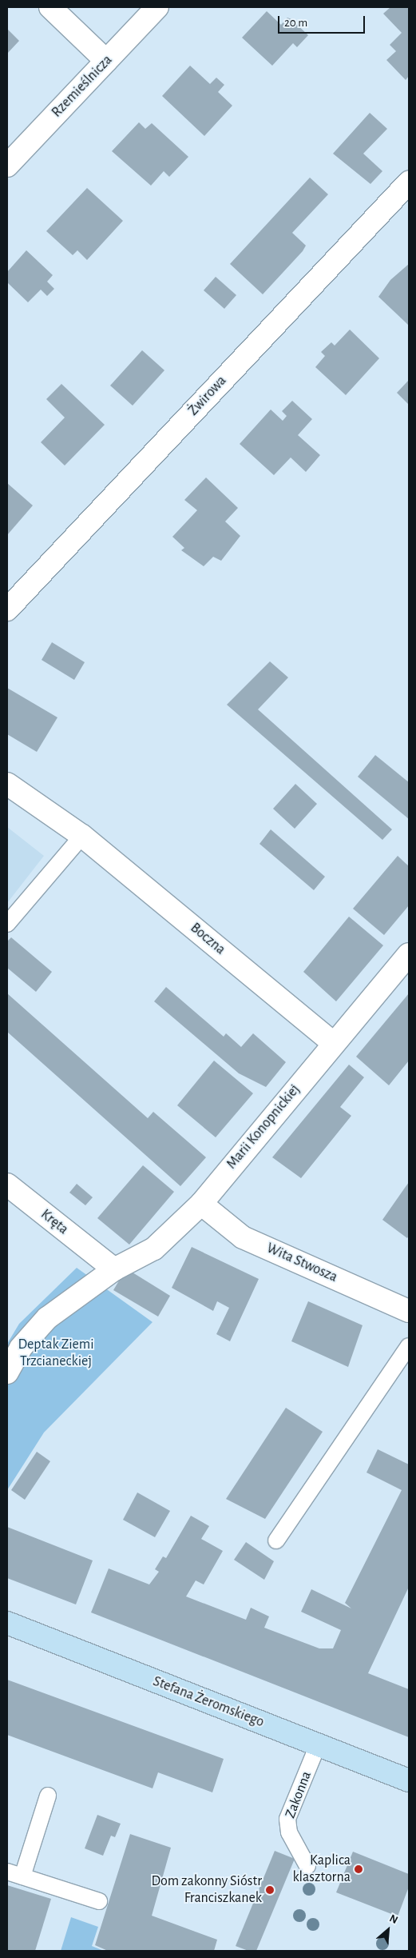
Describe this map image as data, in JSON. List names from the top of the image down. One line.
{"streets":{"main road":["Stefana Żeromskiego"],"street":["Rzemieślnicza","Żwirowa","Boczna","Marii Konopnickiej","Kręta","Wita Stwosza"],"lane":["Zakonna"]},"crossings":[["Boczna","Marii Konopnickiej"],["Marii Konopnickiej","Kręta"],["Marii Konopnickiej","Wita Stwosza"],["Stefana Żeromskiego","Zakonna"]],"parks":["Deptak Ziemi Trzcianeckiej"],"places":["Kaplica klasztorna","Dom zakonny Sióstr Franciszkanek"],"scale_bar":"20 m","north":"top right"}
